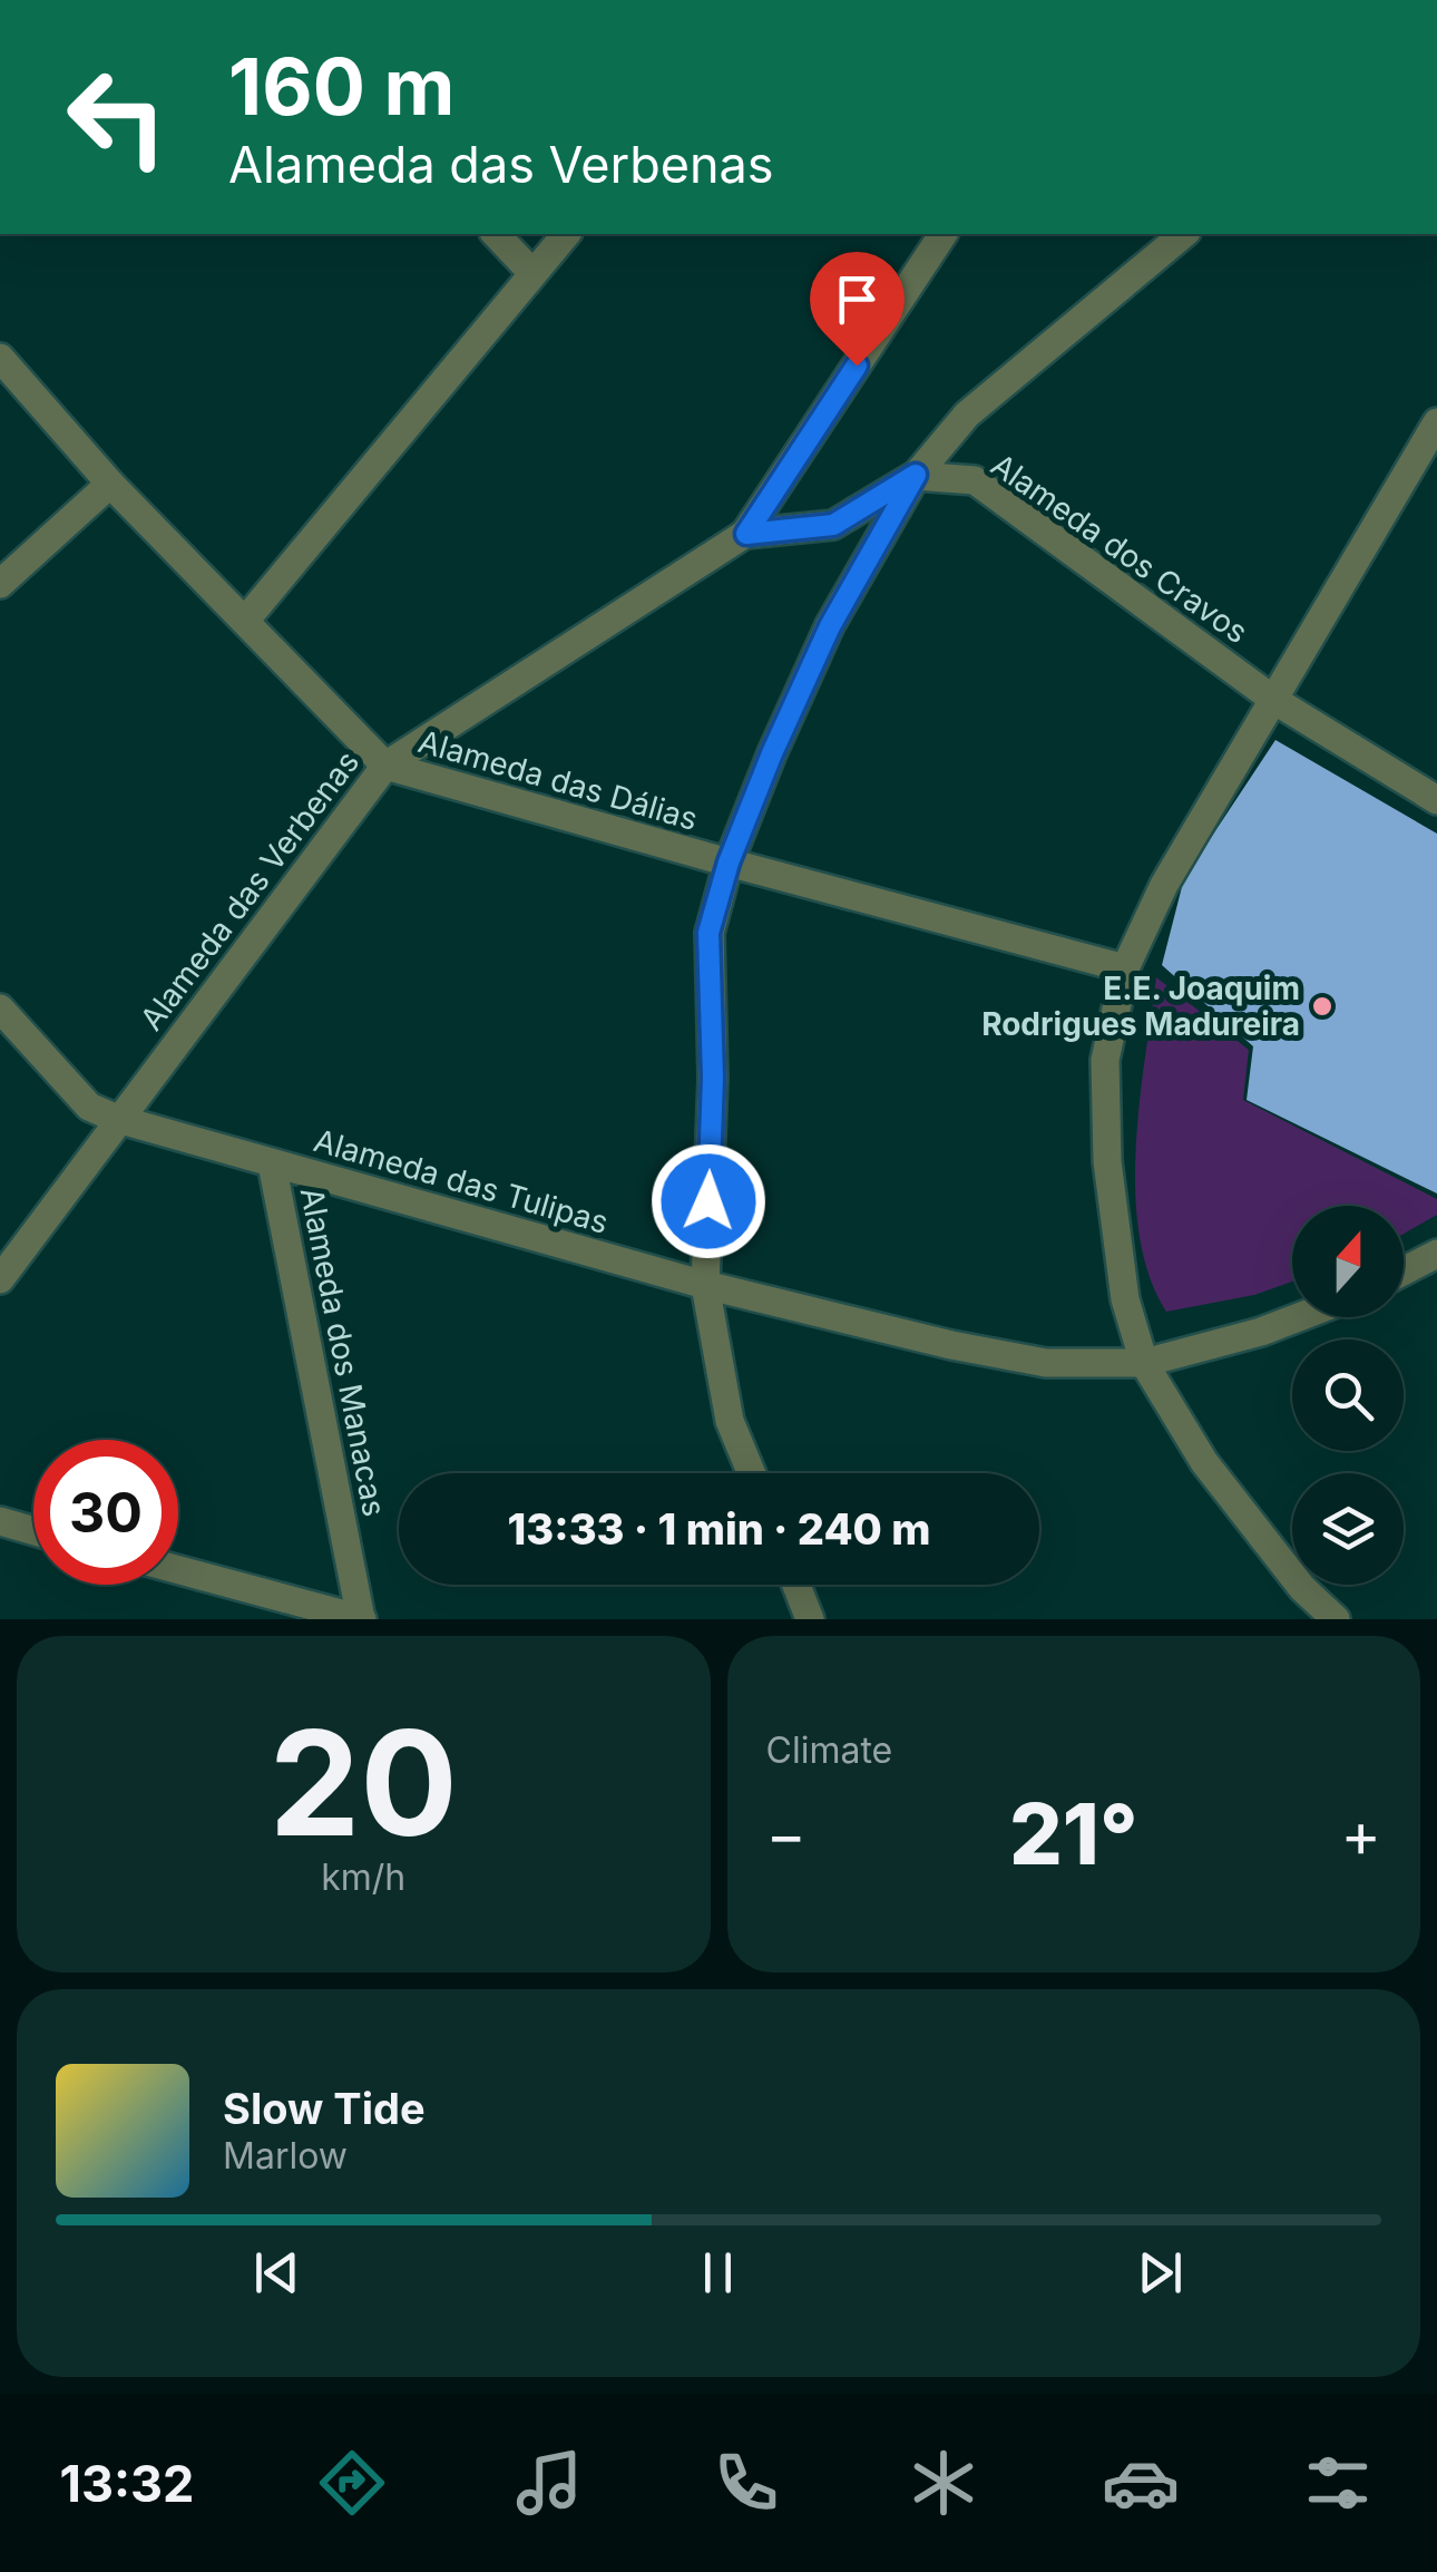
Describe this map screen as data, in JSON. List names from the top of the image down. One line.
{"streets":{"street":["Alameda dos Cravos","Alameda das Dálias","Alameda das Verbenas","Alameda das Tulipas","Alameda dos Manacas"]},"crossings":[["Alameda dos Cravos","Alameda das Verbenas"],["Alameda das Dálias","Alameda das Verbenas"],["Alameda das Verbenas","Alameda das Tulipas"],["Alameda das Tulipas","Alameda dos Manacas"]],"places":["E.E. Joaquim Rodrigues Madureira"],"north":"top","page":{"turn":["160 m","Alameda das Verbenas"],"limit":"30","trip":"13:33 · 1 min · 240 m","tile":[["20","km/h"],"Climate"],"heat":["−","21°","+"],"song":["Slow Tide","Marlow"],"tabs":"13:32"}}
